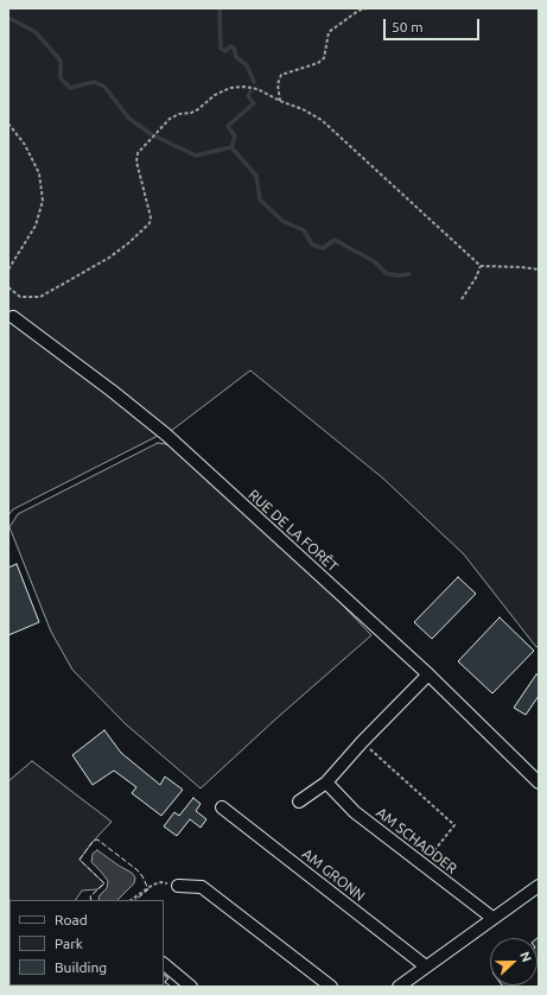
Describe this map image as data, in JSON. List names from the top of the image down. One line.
{"streets":{"street":["RUE DE LA FORÊT","AM SCHADDER","AM GRONN"]},"legend":["Road","Park","Building"],"scale_bar":"50 m","north":"right"}
